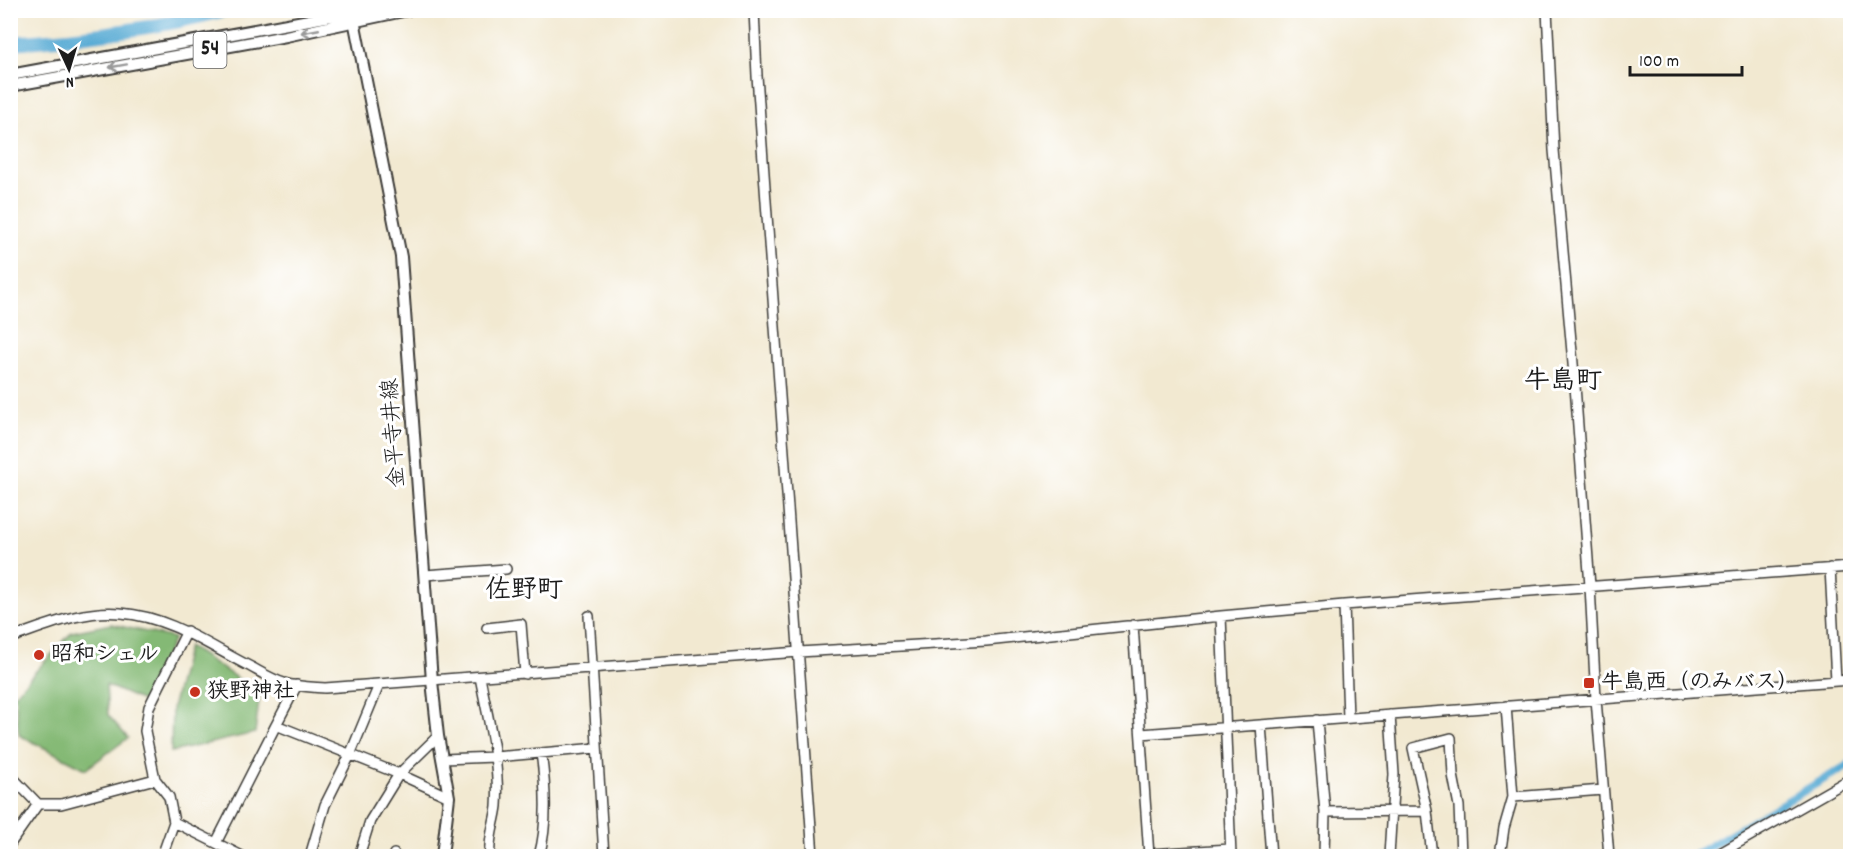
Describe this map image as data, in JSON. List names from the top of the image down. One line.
{"streets":{"main road":["54","金平寺井線"]},"crossings":[["54","金平寺井線"]],"districts":["牛島町","佐野町"],"places":{"other":["昭和シェル","狭野神社"],"transit":["牛島西（のみバス）"]},"scale_bar":"100 m","north":"bottom"}
